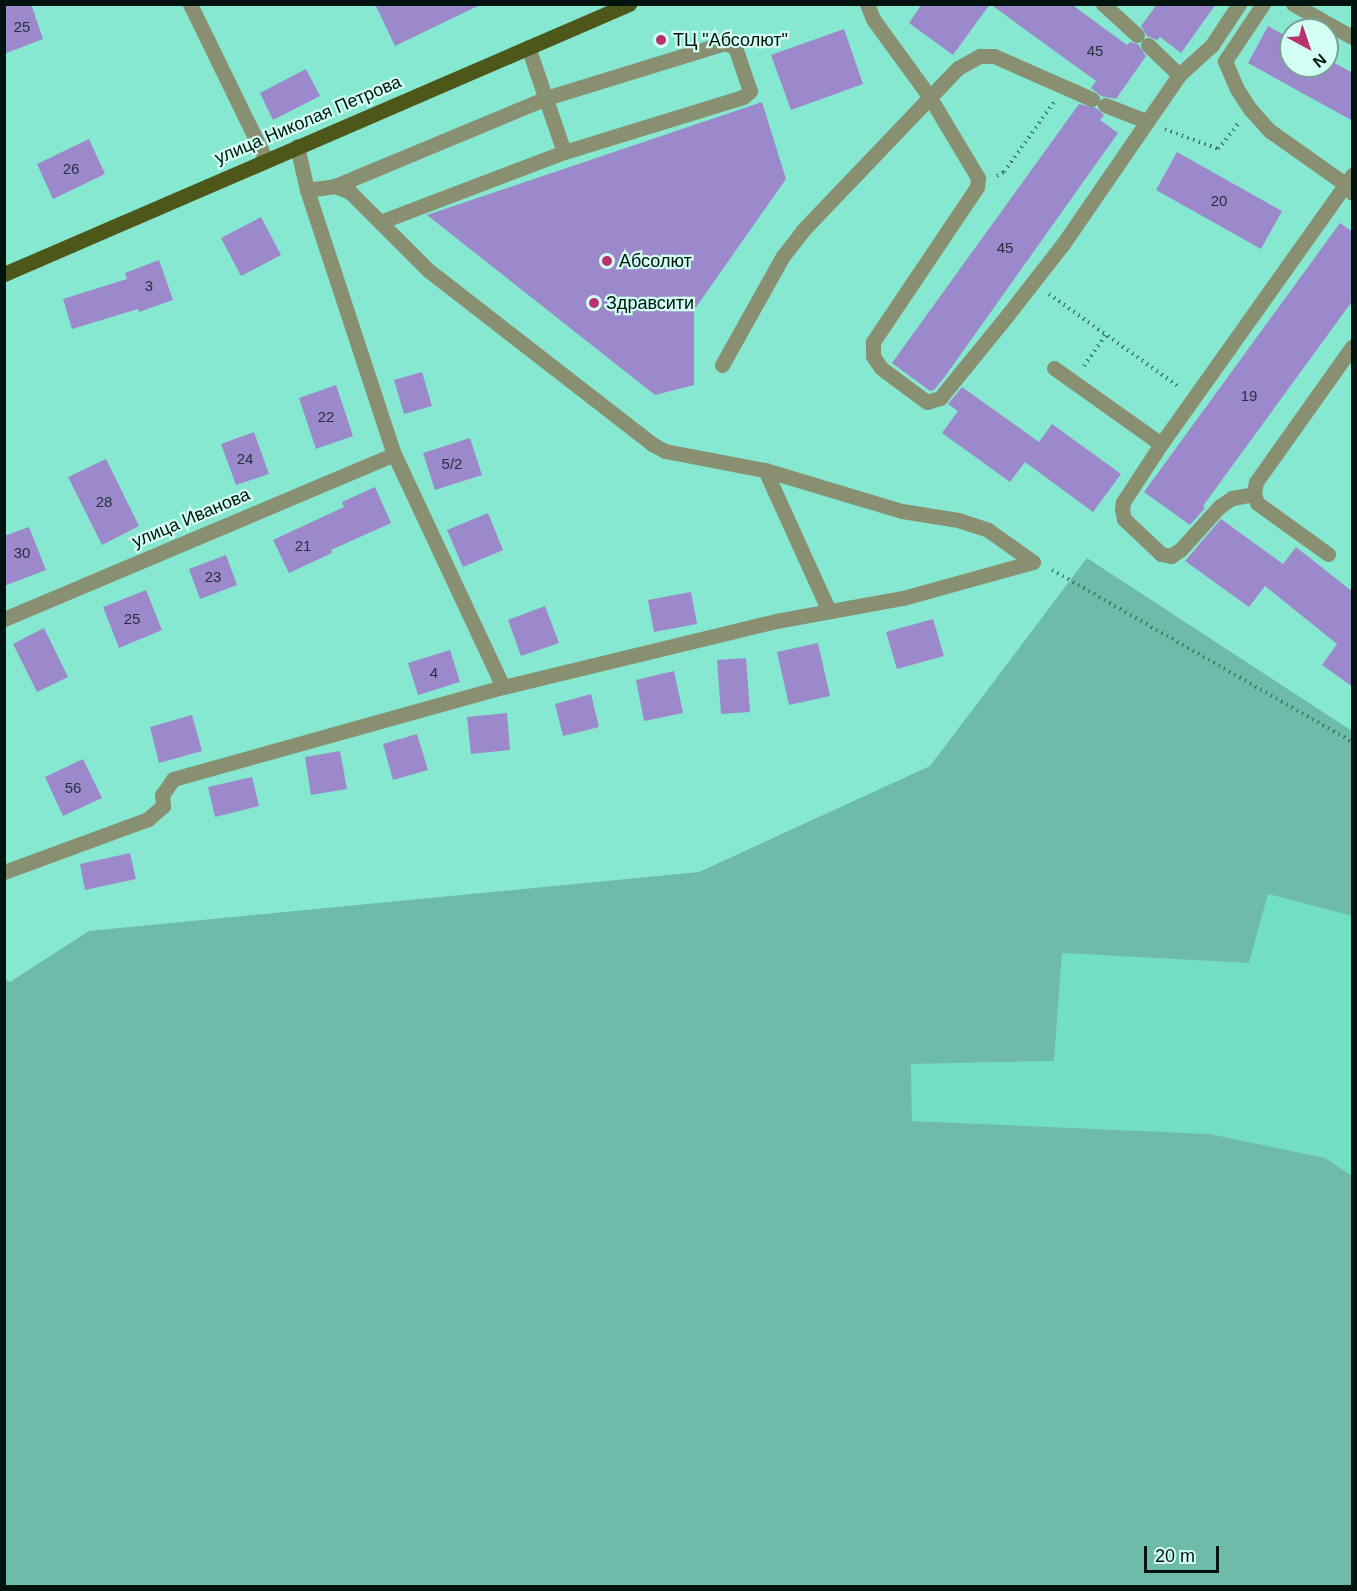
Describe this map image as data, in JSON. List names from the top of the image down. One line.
{"streets":{"main road":["улица Николая Петрова"],"street":["улица Иванова"]},"places":["ТЦ \"Абсолют\"","Абсолют","Здравсити"],"house_numbers":["25","45","26","20","45","3","19","22","24","5/2","28","21","30","23","25","4","56"],"scale_bar":"20 m","north":"bottom right"}
